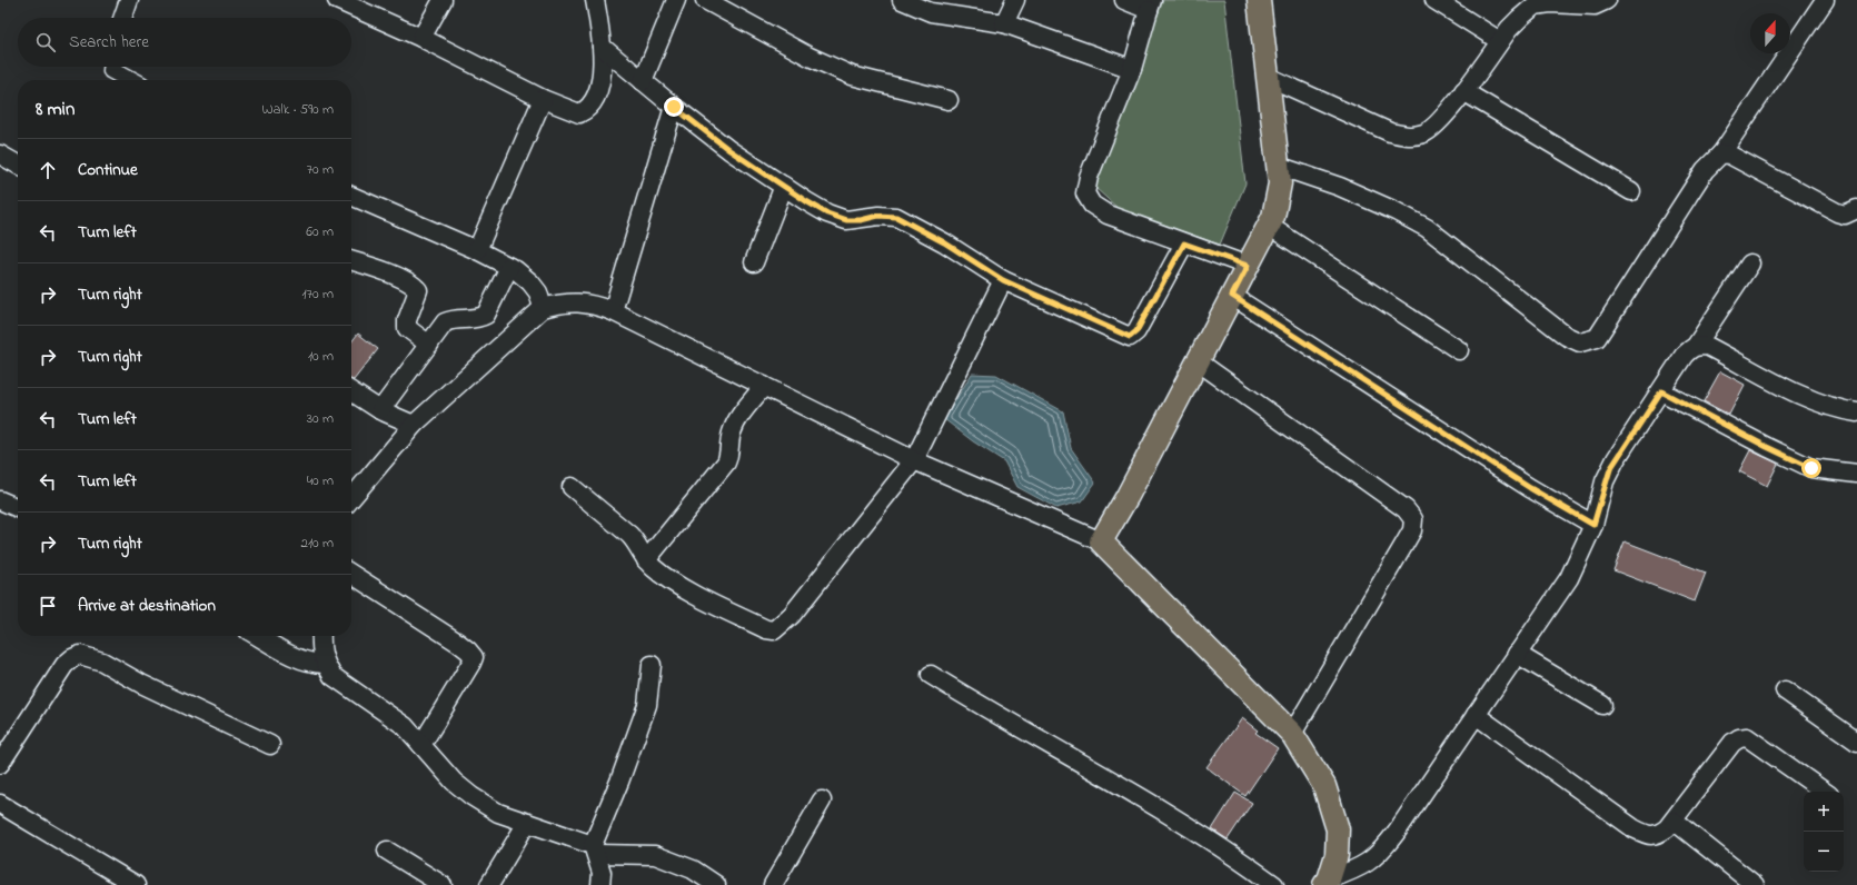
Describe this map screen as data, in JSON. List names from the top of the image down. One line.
{"north":"top","page":{"search":"Search here","heading":["8 min","Walk · 590 m"],"list":[["Continue","70 m"],["Turn left","60 m"],["Turn right","170 m"],["Turn right","10 m"],["Turn left","30 m"],["Turn left","40 m"],["Turn right","210 m"],"Arrive at destination"],"map_buttons":["+","−"]}}
